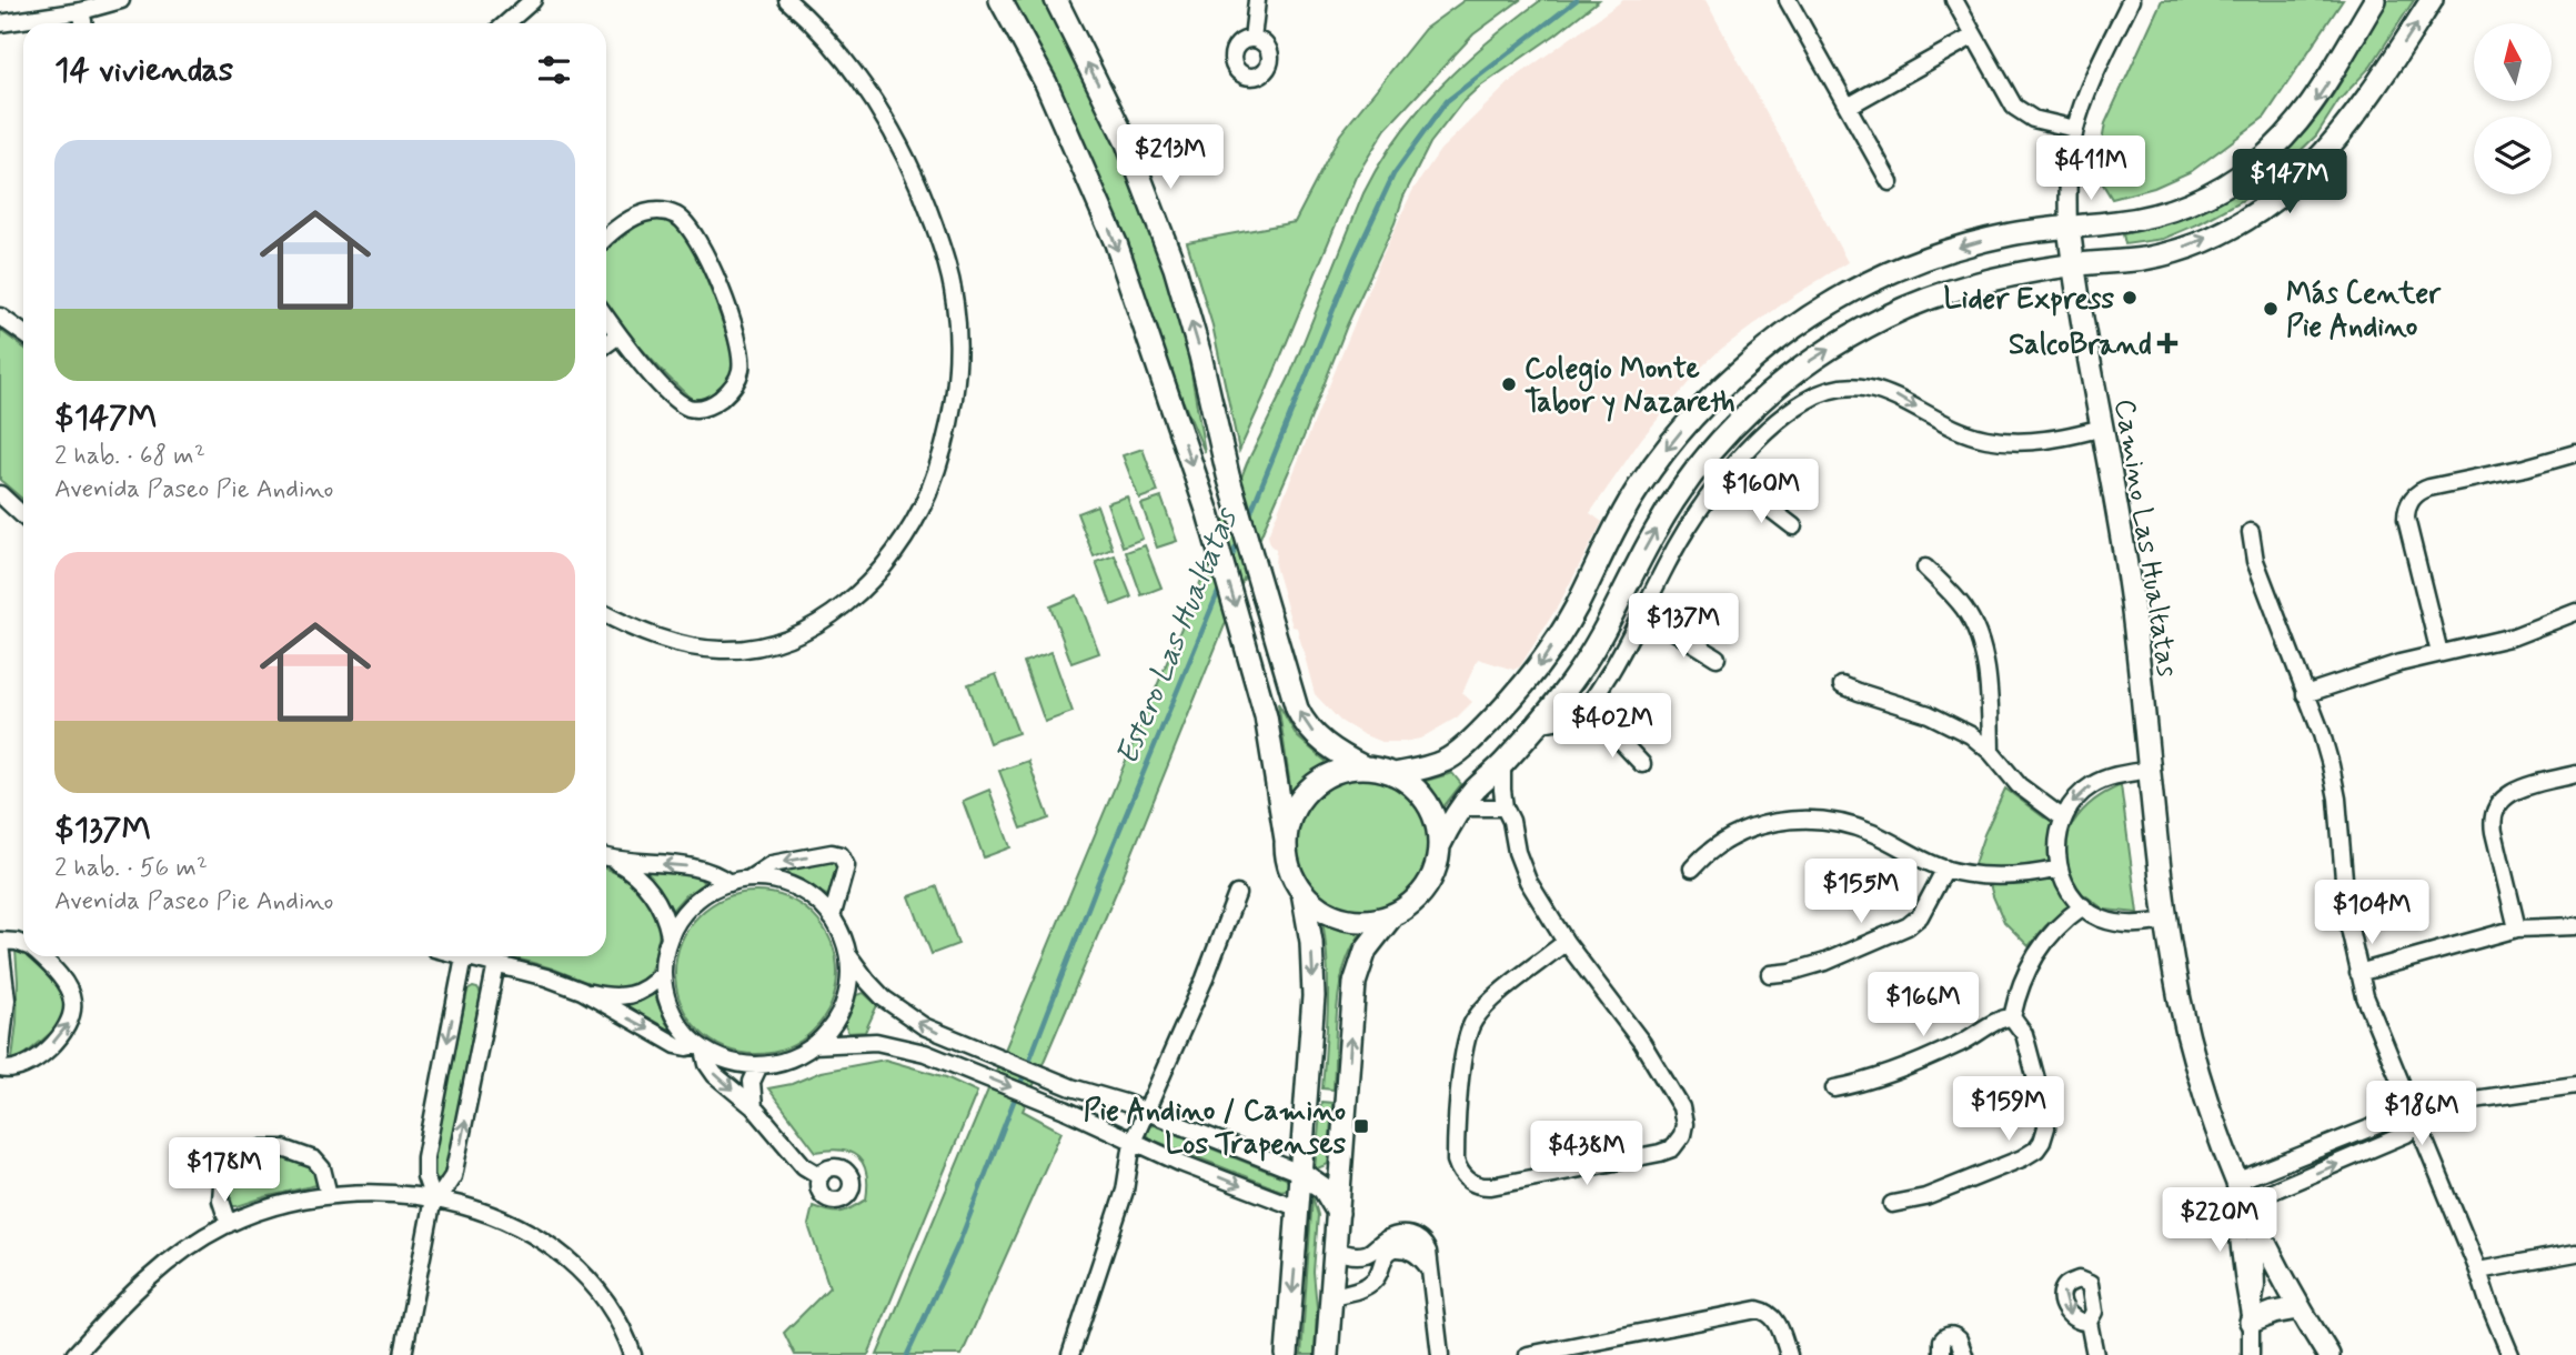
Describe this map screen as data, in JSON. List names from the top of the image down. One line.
{"streets":{"street":["Camino Las Hualtatas"]},"water":["Estero Las Hualtatas"],"places":{"other":["Lider Express","Más Center Pie Andino","Colegio Monte Tabor y Nazareth"],"health":["SalcoBrand"],"transit":["Pie Andino / Camino Los Trapenses"]},"north":"top","page":{"heading":"14 viviendas","list":[{"name":"$147M","note":"2 hab. · 68 m² · Avenida Paseo Pie Andino"},{"name":"$137M","note":"2 hab. · 56 m² · Avenida Paseo Pie Andino"}],"price":["$213M","$411M","$147M","$160M","$137M","$402M","$155M","$104M","$166M","$159M","$186M","$438M","$178M","$220M"]}}
